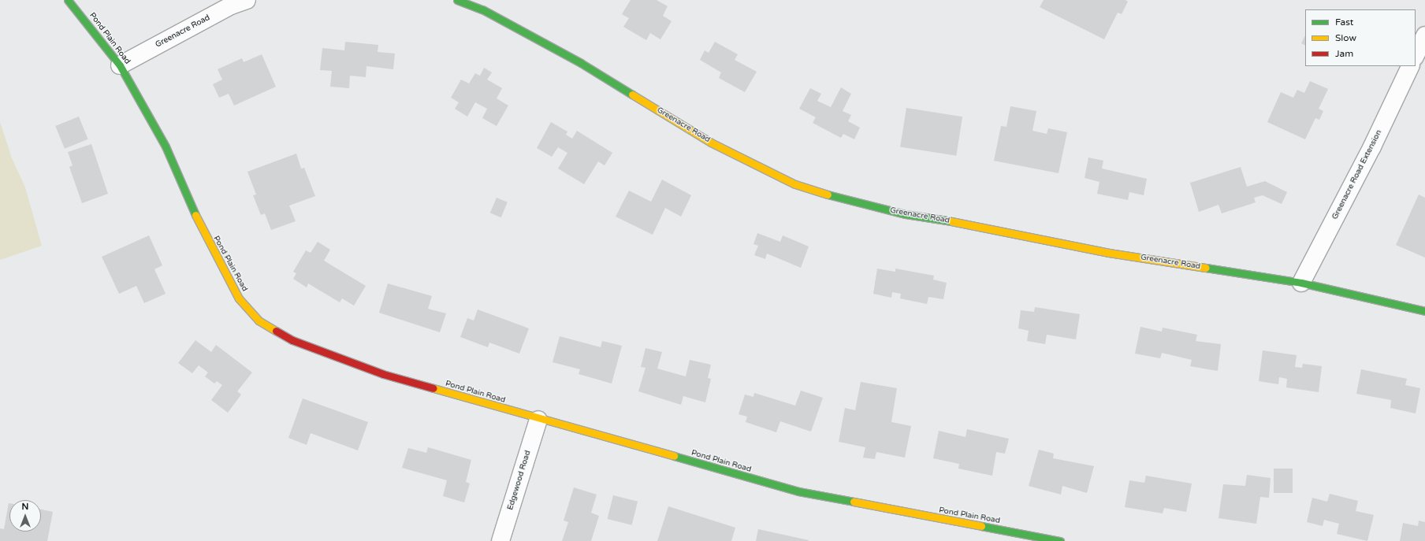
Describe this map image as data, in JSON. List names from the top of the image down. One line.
{"streets":{"street":["Greenacre Road","Pond Plain Road","Greenacre Road Extension","Edgewood Road"]},"crossings":[["Greenacre Road","Pond Plain Road"],["Greenacre Road","Greenacre Road Extension"],["Pond Plain Road","Edgewood Road"]],"legend":["Fast","Slow","Jam"],"north":"top"}
